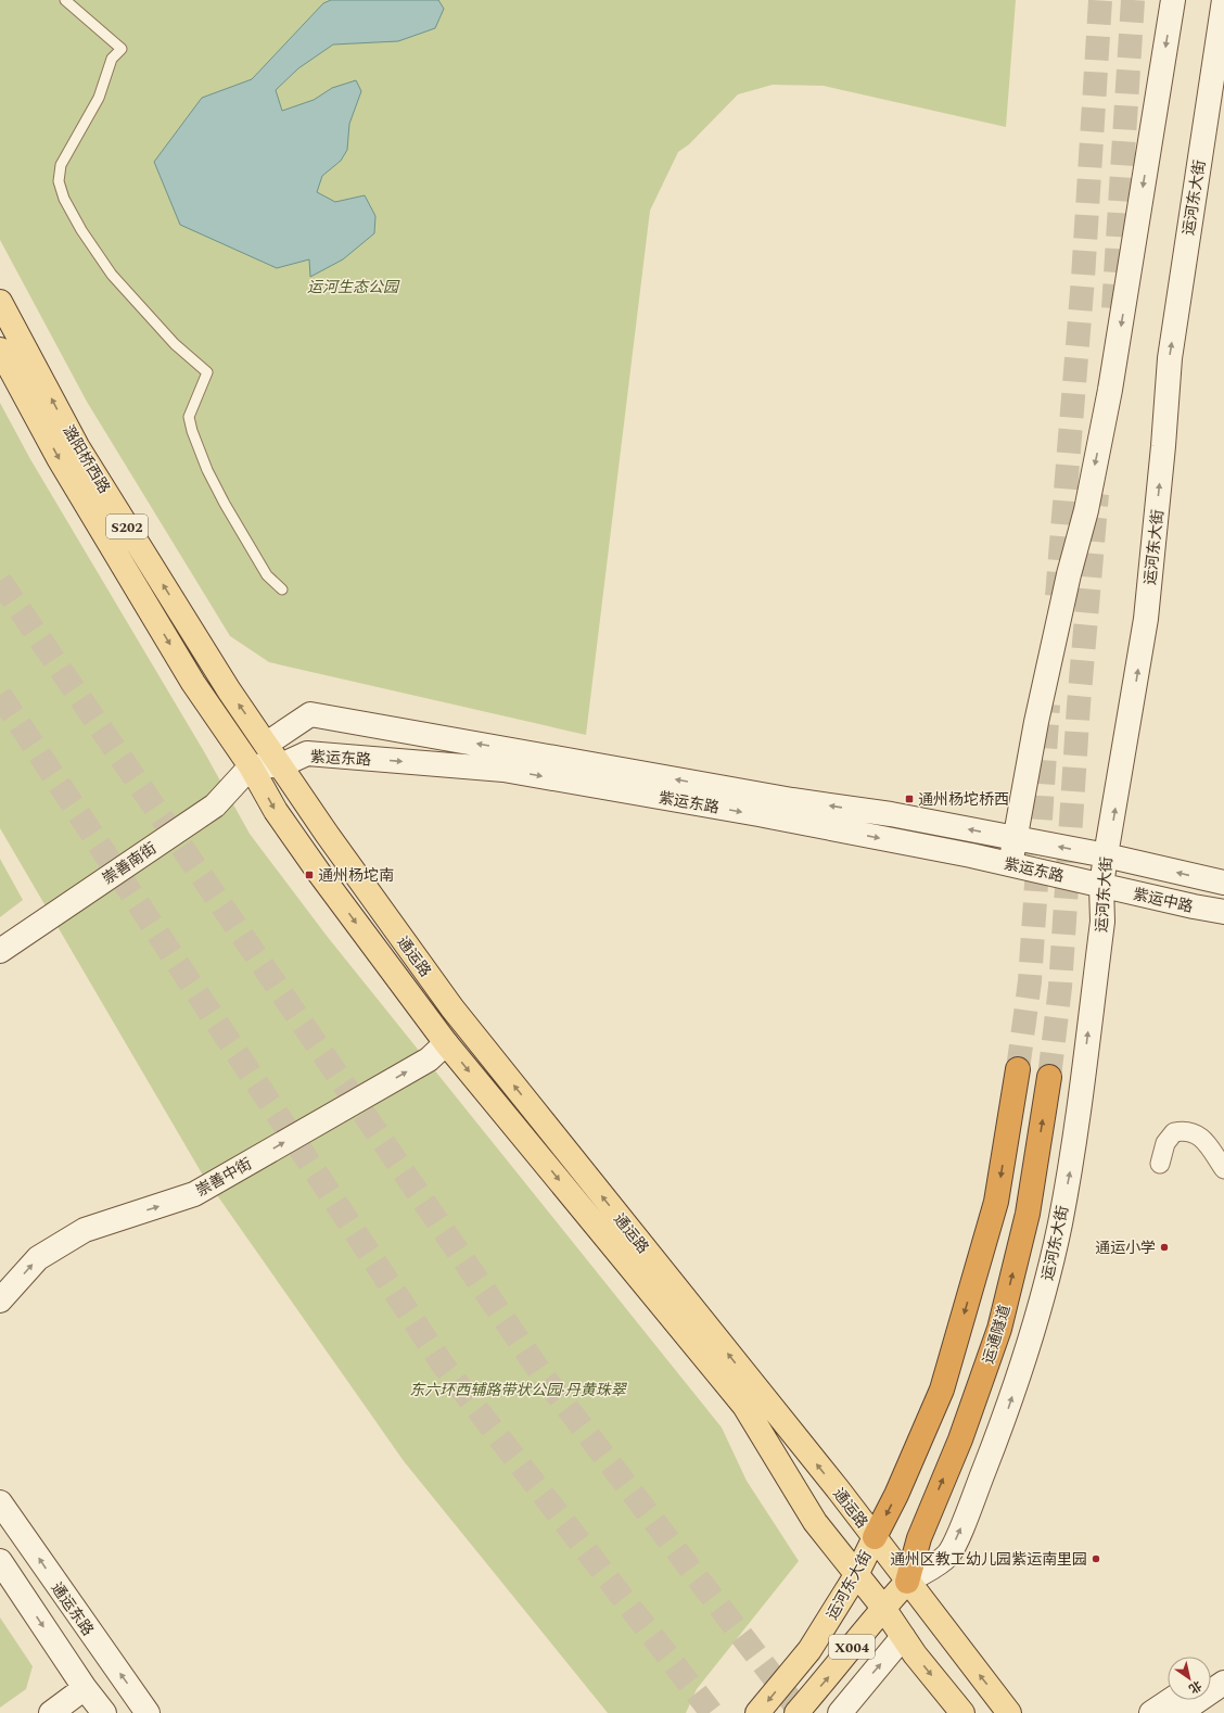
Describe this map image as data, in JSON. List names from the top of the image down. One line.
{"streets":{"highway":["运通隧道"],"main road":["运河东大街","潞阳桥西路","S202","紫运东路","崇善南街","紫运中路","通运路","崇善中街","通运东路","X004"]},"crossings":[["运河东大街","紫运东路"],["运河东大街","紫运中路"],["运河东大街","通运路"],["运河东大街","运通隧道"],["潞阳桥西路","紫运东路"],["潞阳桥西路","崇善南街"],["潞阳桥西路","通运路"],["紫运东路","崇善南街"],["紫运东路","紫运中路"],["紫运东路","通运路"],["崇善南街","通运路"],["通运路","崇善中街"],["通运路","运通隧道"]],"one_way":["崇善中街"],"parks":["运河生态公园","东六环西辅路带状公园·丹黄珠翠"],"places":{"transit":["通州杨坨桥西","通州杨坨南"],"other":["通运小学","通州区教工幼儿园紫运南里园"]},"north":"bottom right"}
